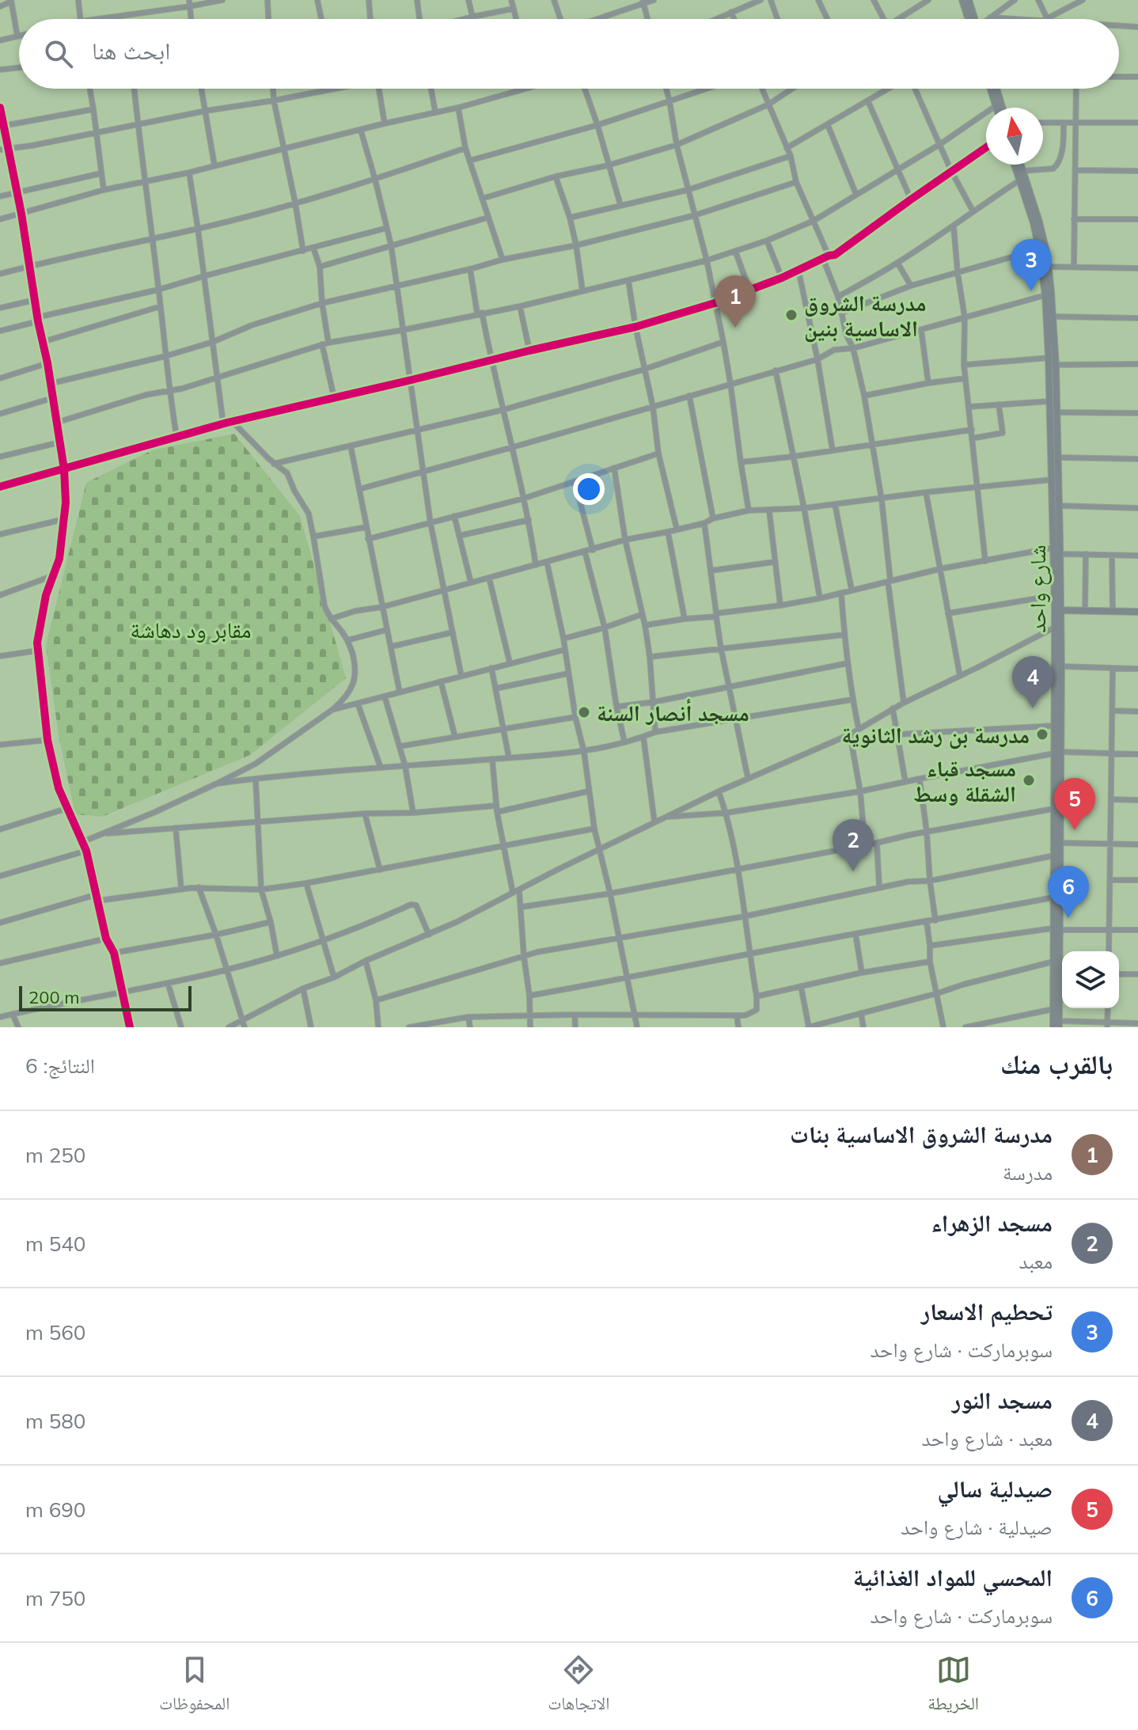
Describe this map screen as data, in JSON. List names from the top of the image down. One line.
{"streets":{"street":["شارع واحد"]},"parks":["مقابر ود دهاشة"],"places":["مدرسة الشروق الاساسية بنين","مسجد أنصار السنة","مدرسة بن رشد الثانوية","مسجد قباء الشقلة وسط"],"scale_bar":"200 m","north":"top","page":{"search":"ابحث هنا","pins":["3","1","4","5","2","6"],"scale":"200 m","heading":["بالقرب منك","النتائج: 6"],"list":[{"mark":"1","name":"مدرسة الشروق الاساسية بنات","note":"مدرسة","value":"250 m"},{"mark":"2","name":"مسجد الزهراء","note":"معبد","value":"540 m"},{"mark":"3","name":"تحطيم الاسعار","note":"سوبرماركت · شارع واحد","value":"560 m"},{"mark":"4","name":"مسجد النور","note":"معبد · شارع واحد","value":"580 m"},{"mark":"5","name":"صيدلية سالي","note":"صيدلية · شارع واحد","value":"690 m"},{"mark":"6","name":"المحسي للمواد الغذائية","note":"سوبرماركت · شارع واحد","value":"750 m"}],"nav":["الخريطة","الاتجاهات","المحفوظات"]}}
